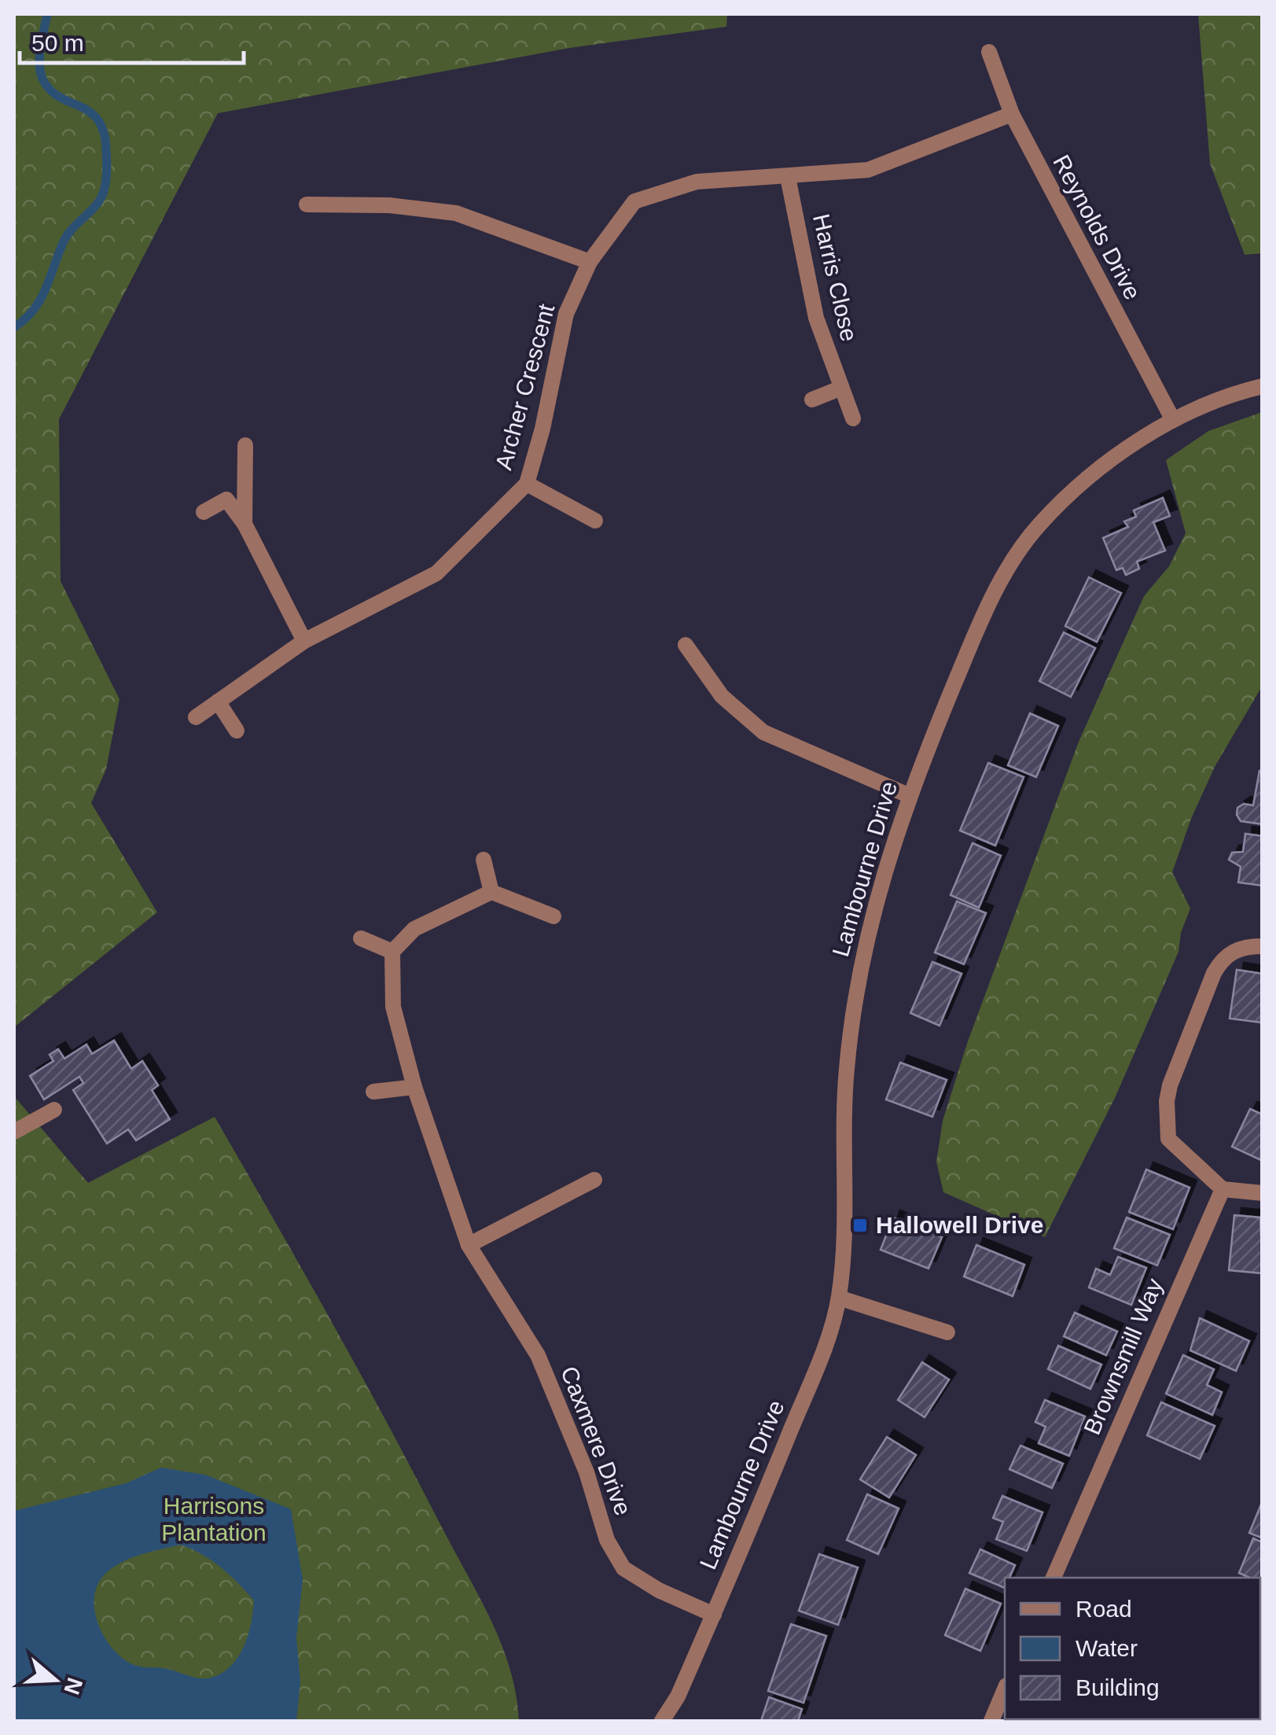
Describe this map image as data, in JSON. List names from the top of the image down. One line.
{"streets":{"street":["Reynolds Drive","Harris Close","Archer Crescent","Lambourne Drive","Brownsmill Way","Caxmere Drive"]},"crossings":[["Reynolds Drive","Archer Crescent"],["Reynolds Drive","Lambourne Drive"],["Harris Close","Archer Crescent"],["Lambourne Drive","Caxmere Drive"]],"parks":["Harrisons Plantation"],"places":{"transit":["Hallowell Drive"]},"legend":["Road","Water","Building"],"scale_bar":"50 m","north":"right"}
